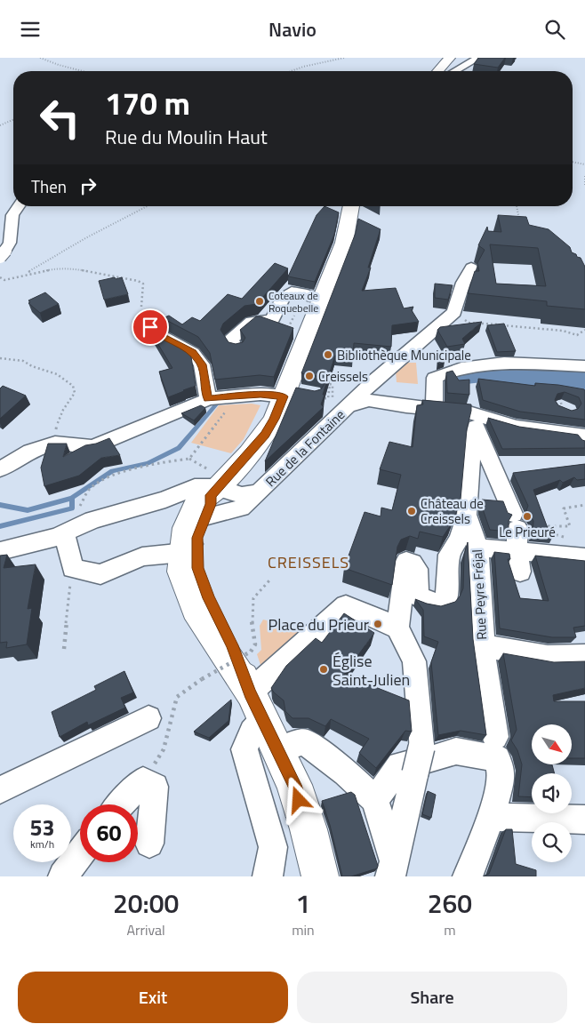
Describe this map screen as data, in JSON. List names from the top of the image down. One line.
{"streets":{"street":["Rue de la Fontaine","Rue Peyre Fréjal"]},"crossings":[["Rue de la Fontaine","Rue Peyre Fréjal"]],"districts":["CREISSELS"],"places":["Coteaux de Roquebelle","Bibliothèque Municipale","Creissels","Château de Creissels","Le Prieuré","Place du Prieur","Église Saint-Julien"],"north":"bottom right","page":{"header":"Navio","turn":["170 m","Rue du Moulin Haut"],"then":"Then","speed":"53 km/h","limit":"60","eta":["20:00","Arrival","1","min","260","m"],"buttons":["Exit","Share"]}}
